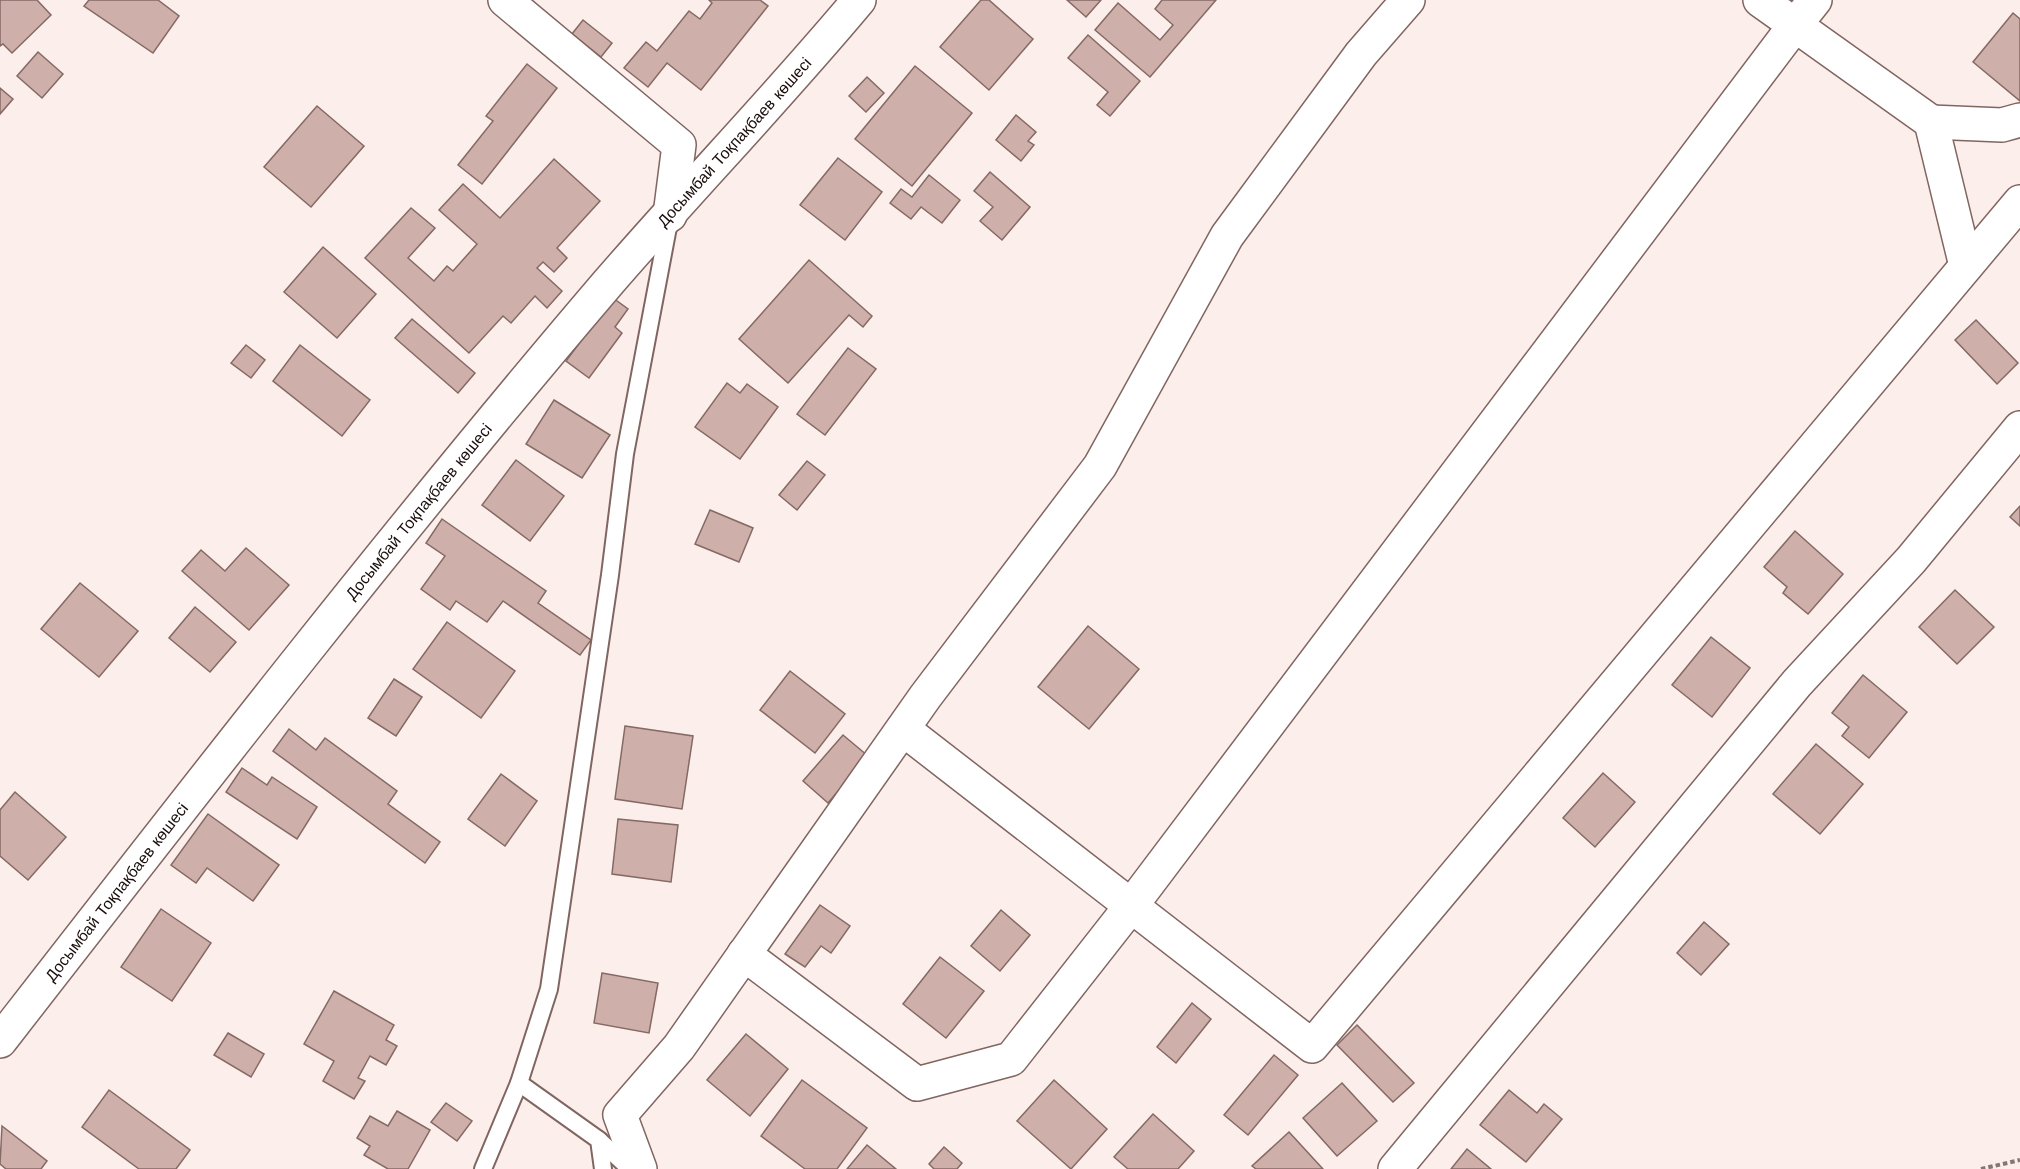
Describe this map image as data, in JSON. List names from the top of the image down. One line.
{"streets":{"street":["Досымбай Тоқпақбаев көшесі"]}}
